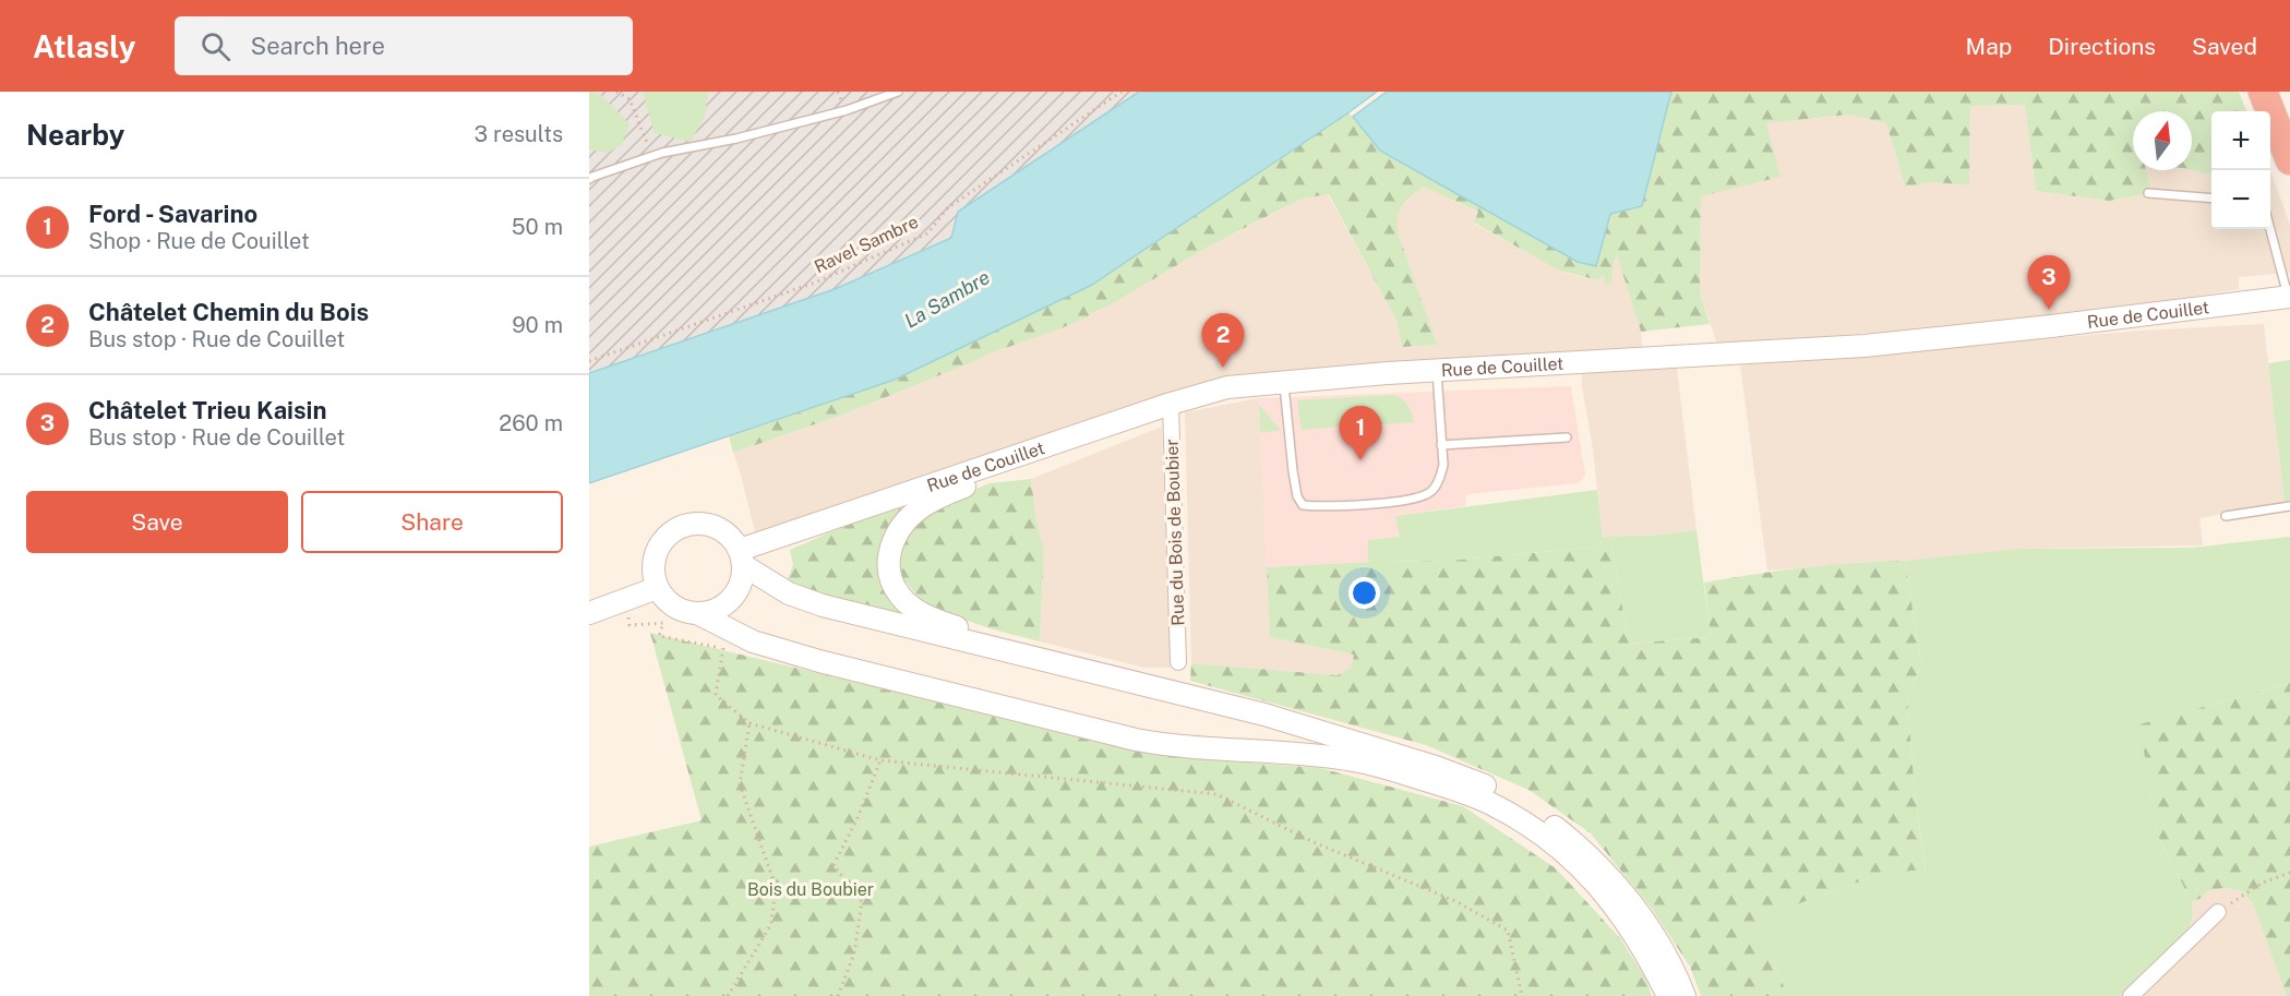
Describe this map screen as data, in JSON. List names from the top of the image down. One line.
{"streets":{"main road":["Rue de Couillet"],"street":["Rue du Bois de Boubier"],"path":["Ravel Sambre"]},"crossings":[["Rue de Couillet","Rue du Bois de Boubier"]],"water":["La Sambre"],"parks":["Bois du Boubier"],"north":"top","page":{"header":"Atlasly","search":"Search here","nav":["Map","Directions","Saved"],"heading":["Nearby","3 results"],"map_buttons":["+","−"],"list":[{"mark":"1","name":"Ford - Savarino","note":"Shop · Rue de Couillet","value":"50 m"},{"mark":"2","name":"Châtelet Chemin du Bois","note":"Bus stop · Rue de Couillet","value":"90 m"},{"mark":"3","name":"Châtelet Trieu Kaisin","note":"Bus stop · Rue de Couillet","value":"260 m"}],"pins":["3","2","1"],"buttons":["Save","Share"]}}
